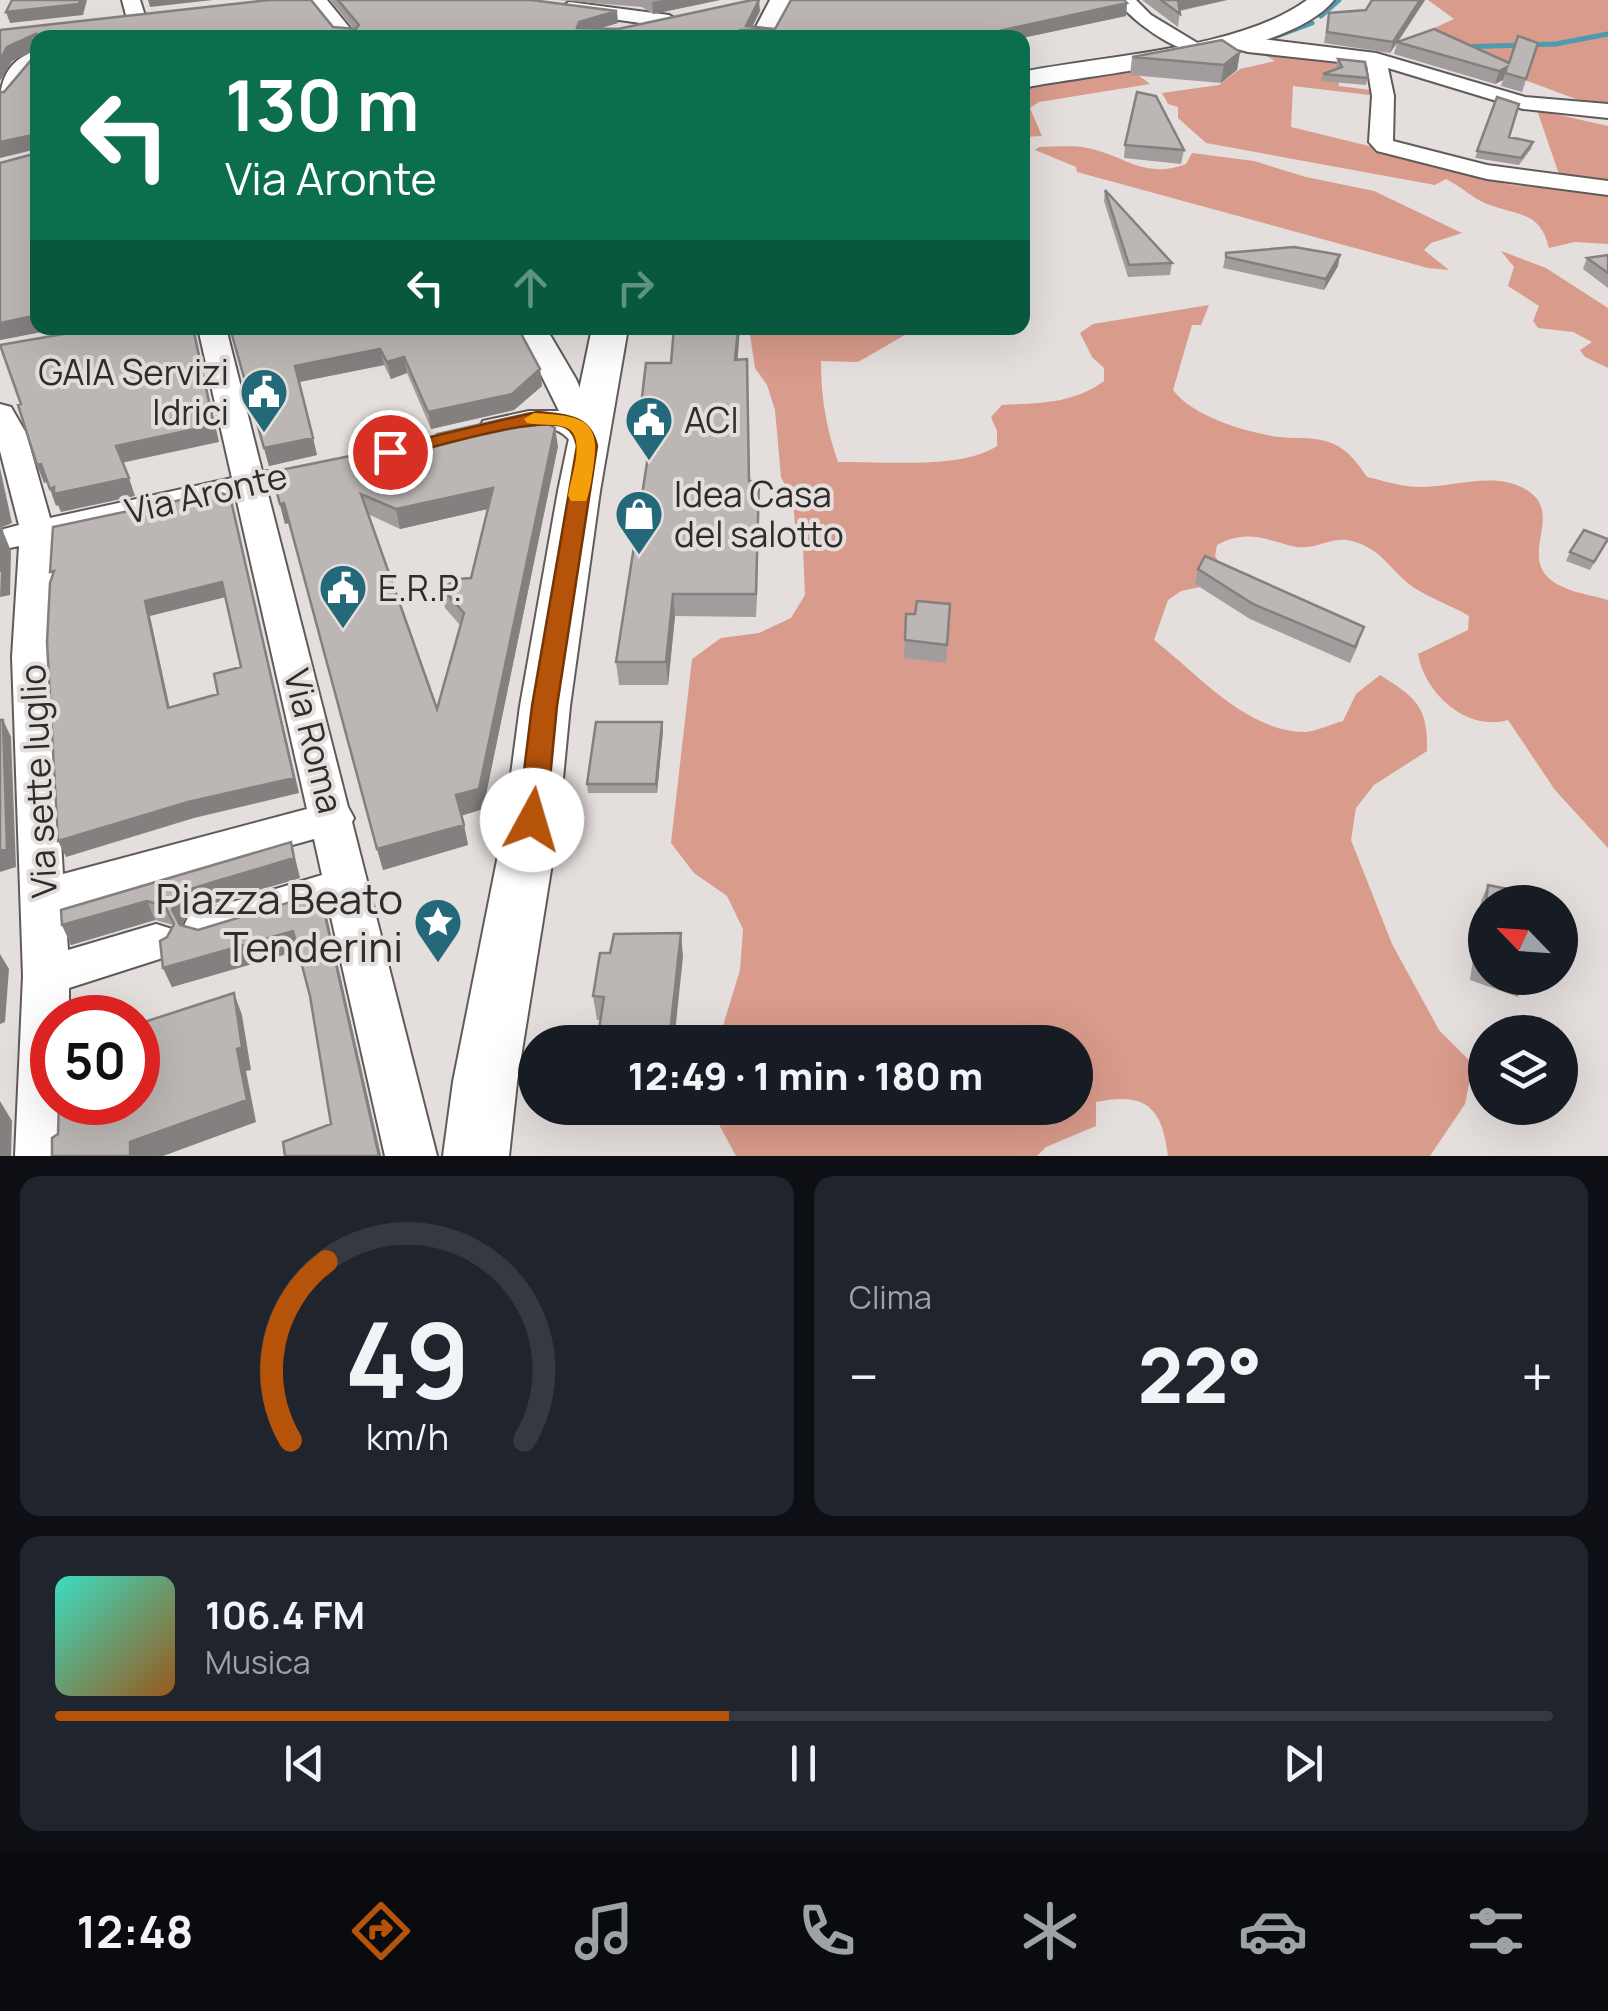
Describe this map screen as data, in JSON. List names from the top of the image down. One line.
{"streets":{"street":["Via Aronte","Via Roma","Via sette luglio"]},"crossings":[["Via Aronte","Via Roma"],["Via Aronte","Via sette luglio"]],"places":{"public building":["GAIA Servizi Idrici","ACI","E.R.P."],"shop":["Idea Casa del salotto"],"place":["Piazza Beato Tenderini"]},"north":"top left","page":{"turn":["130 m","Via Aronte"],"limit":"50","trip":"12:49 · 1 min · 180 m","tile":"Clima","heat":["−","22°","+"],"song":["106.4 FM","Musica"],"tabs":"12:48","gauge":["49","km/h"]}}
